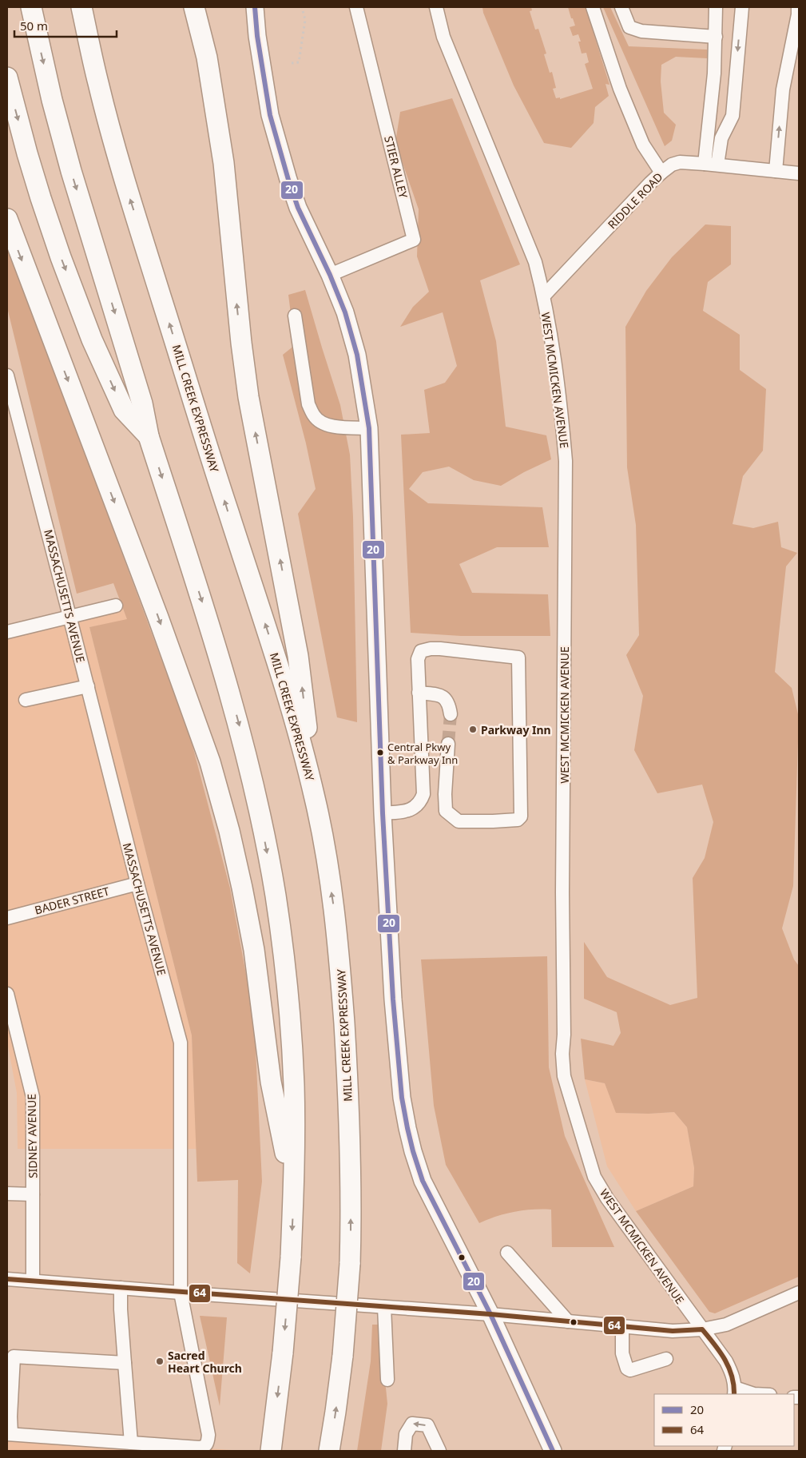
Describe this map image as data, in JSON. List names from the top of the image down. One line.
{"streets":{"highway":["MILL CREEK EXPRESSWAY"],"street":["STIER ALLEY","RIDDLE ROAD","WEST MCMICKEN AVENUE","MASSACHUSETTS AVENUE","BADER STREET","SIDNEY AVENUE"]},"crossings":[["RIDDLE ROAD","WEST MCMICKEN AVENUE"],["MASSACHUSETTS AVENUE","BADER STREET"]],"places":["Parkway Inn","Central Pkwy & Parkway Inn","Sacred Heart Church"],"lines":["transit line 20","transit line 64"],"legend":["20","64"],"scale_bar":"50 m"}
